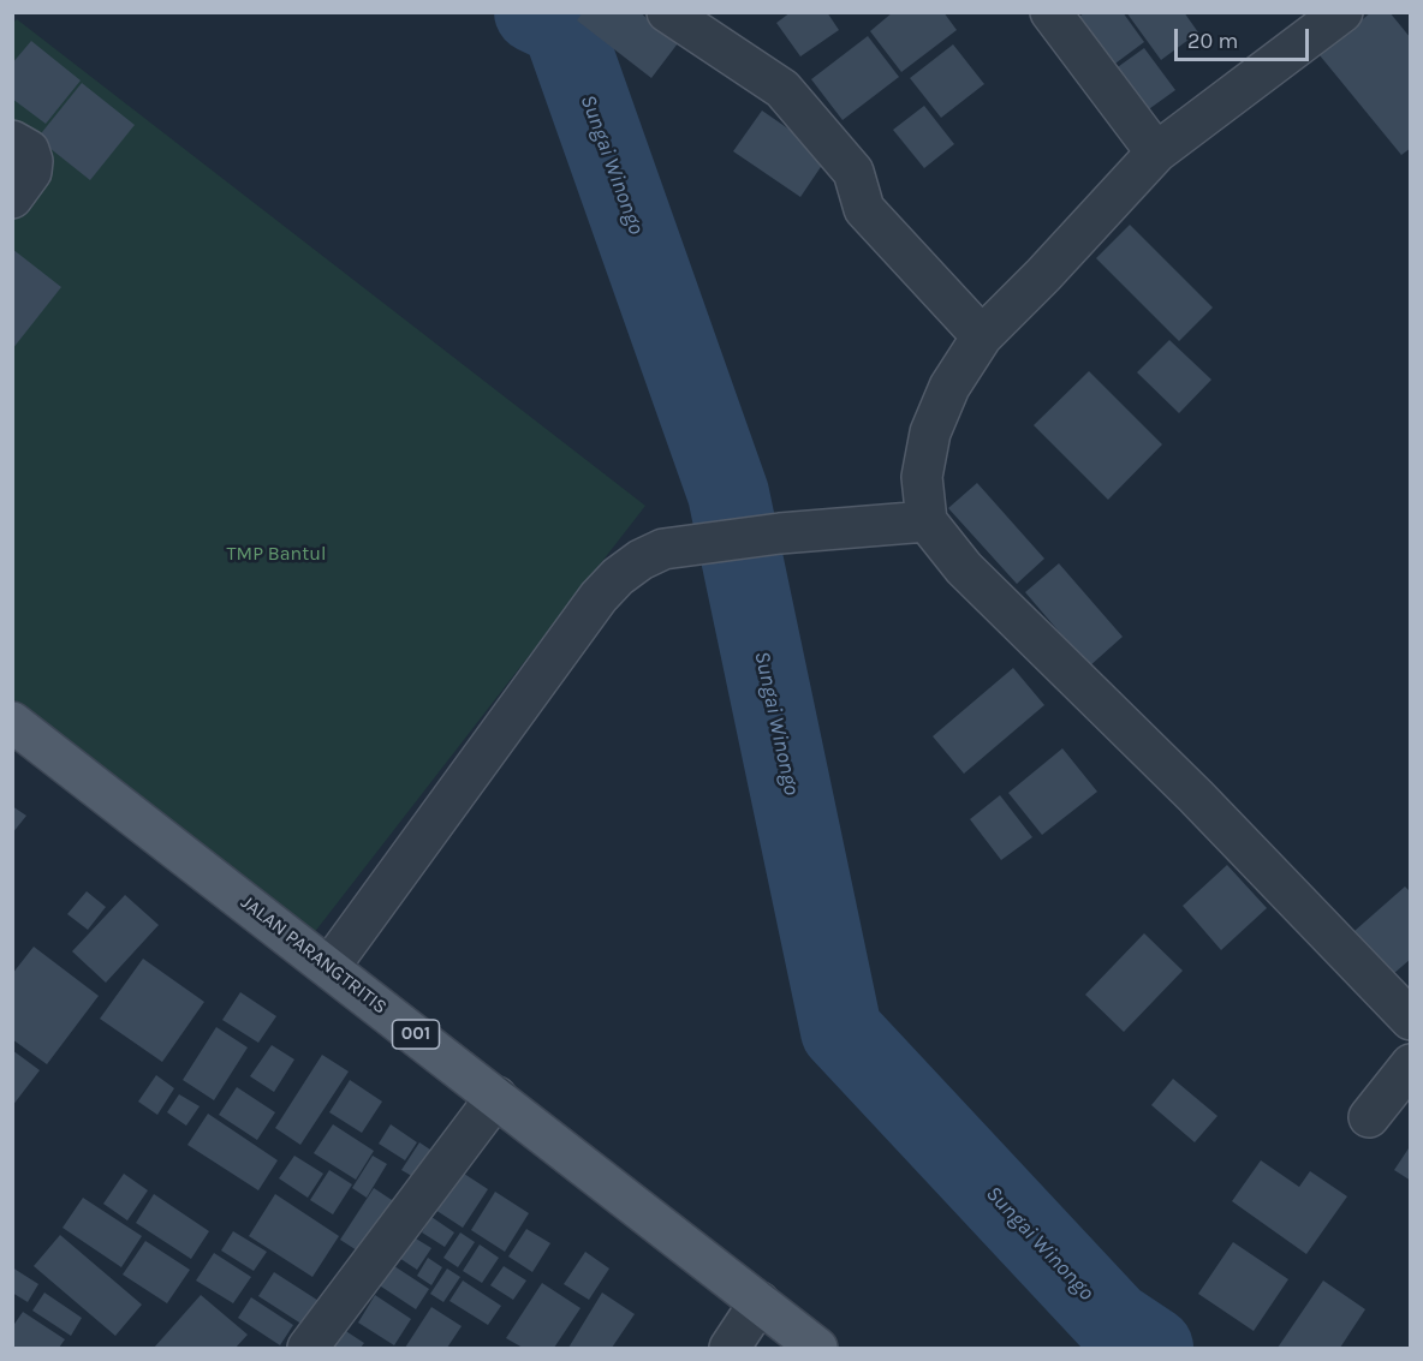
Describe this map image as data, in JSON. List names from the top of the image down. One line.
{"streets":{"main road":["JALAN PARANGTRITIS","001"]},"water":["Sungai Winongo"],"parks":["TMP Bantul"],"scale_bar":"20 m"}
